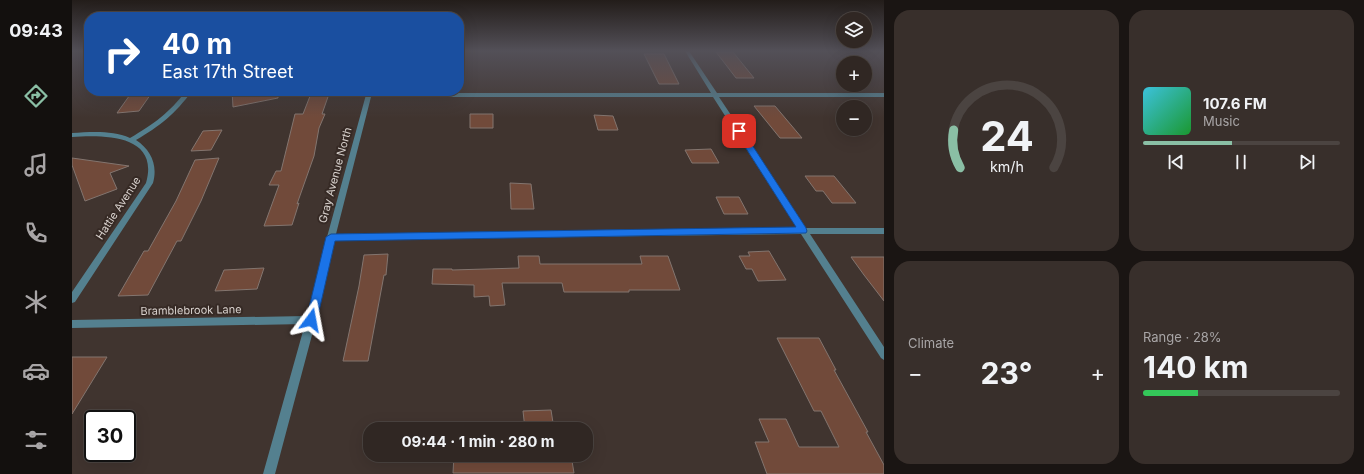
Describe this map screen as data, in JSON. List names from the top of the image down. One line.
{"streets":{"street":["Gray Avenue North","Hattie Avenue","Bramblebrook Lane"]},"crossings":[["Gray Avenue North","Bramblebrook Lane"]],"page":{"tabs":"09:43","map_buttons":["+","−"],"turn":["40 m","East 17th Street"],"song":["107.6 FM","Music"],"tile":["Climate",["Range · 28%","140 km"]],"heat":["−","23°","+"],"limit":"30","trip":"09:44 · 1 min · 280 m","gauge":["24","km/h"]}}
